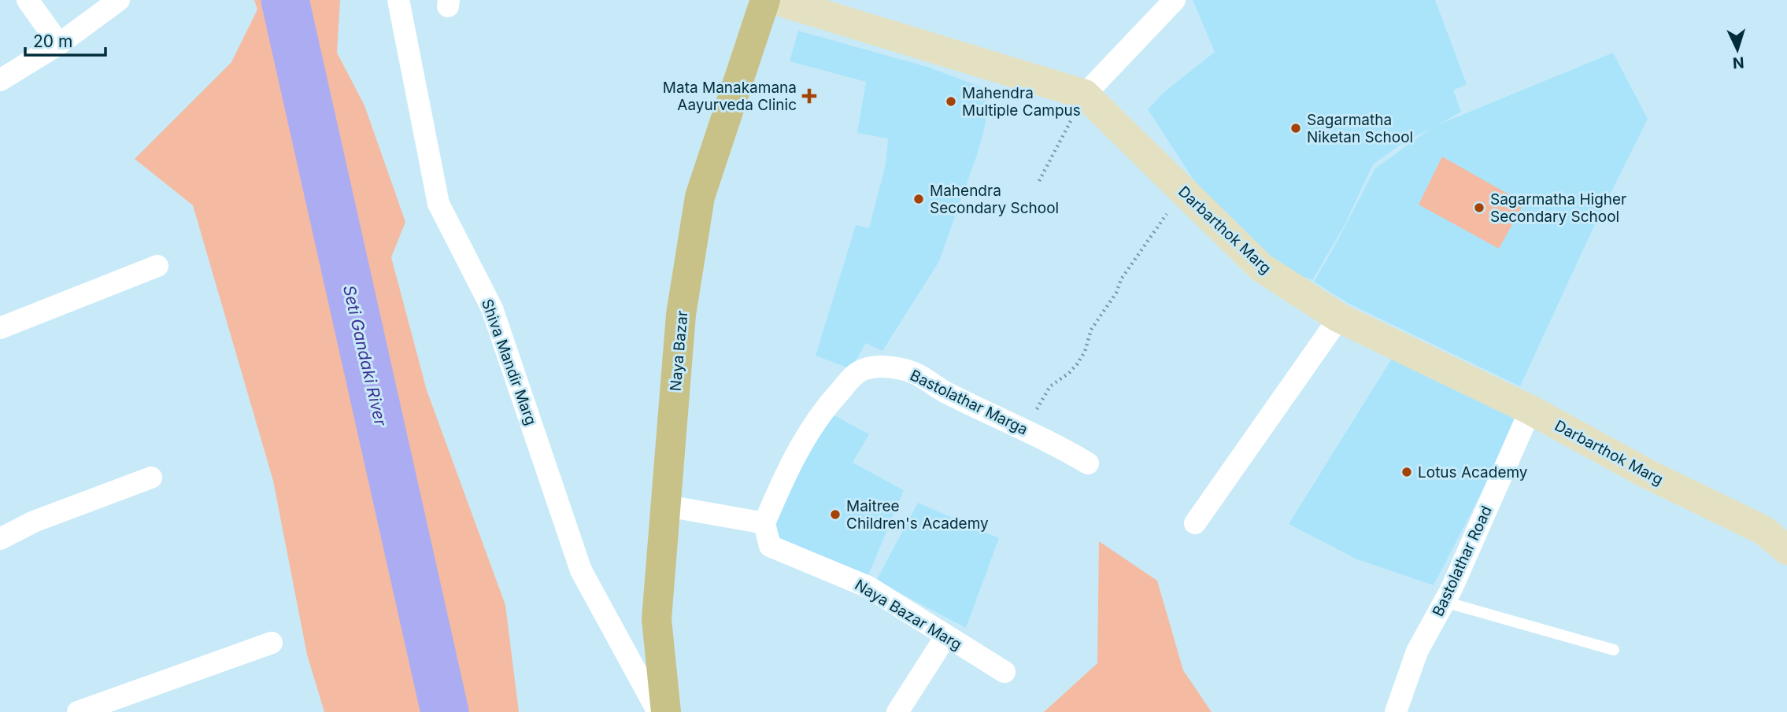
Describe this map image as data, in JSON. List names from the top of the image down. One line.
{"streets":{"main road":["Darbarthok Marg","Naya Bazar"],"street":["Shiva Mandir Marg","Bastolathar Marga","Bastolathar Road","Naya Bazar Marg"]},"crossings":[["Darbarthok Marg","Bastolathar Road"],["Bastolathar Marga","Naya Bazar Marg"]],"water":["Seti Gandaki River"],"places":{"health":["Mata Manakamana Aayurveda Clinic"],"other":["Mahendra Multiple Campus","Sagarmatha Niketan School","Mahendra Secondary School","Sagarmatha Higher Secondary School","Lotus Academy","Maitree Children's Academy"]},"scale_bar":"20 m","north":"bottom"}
